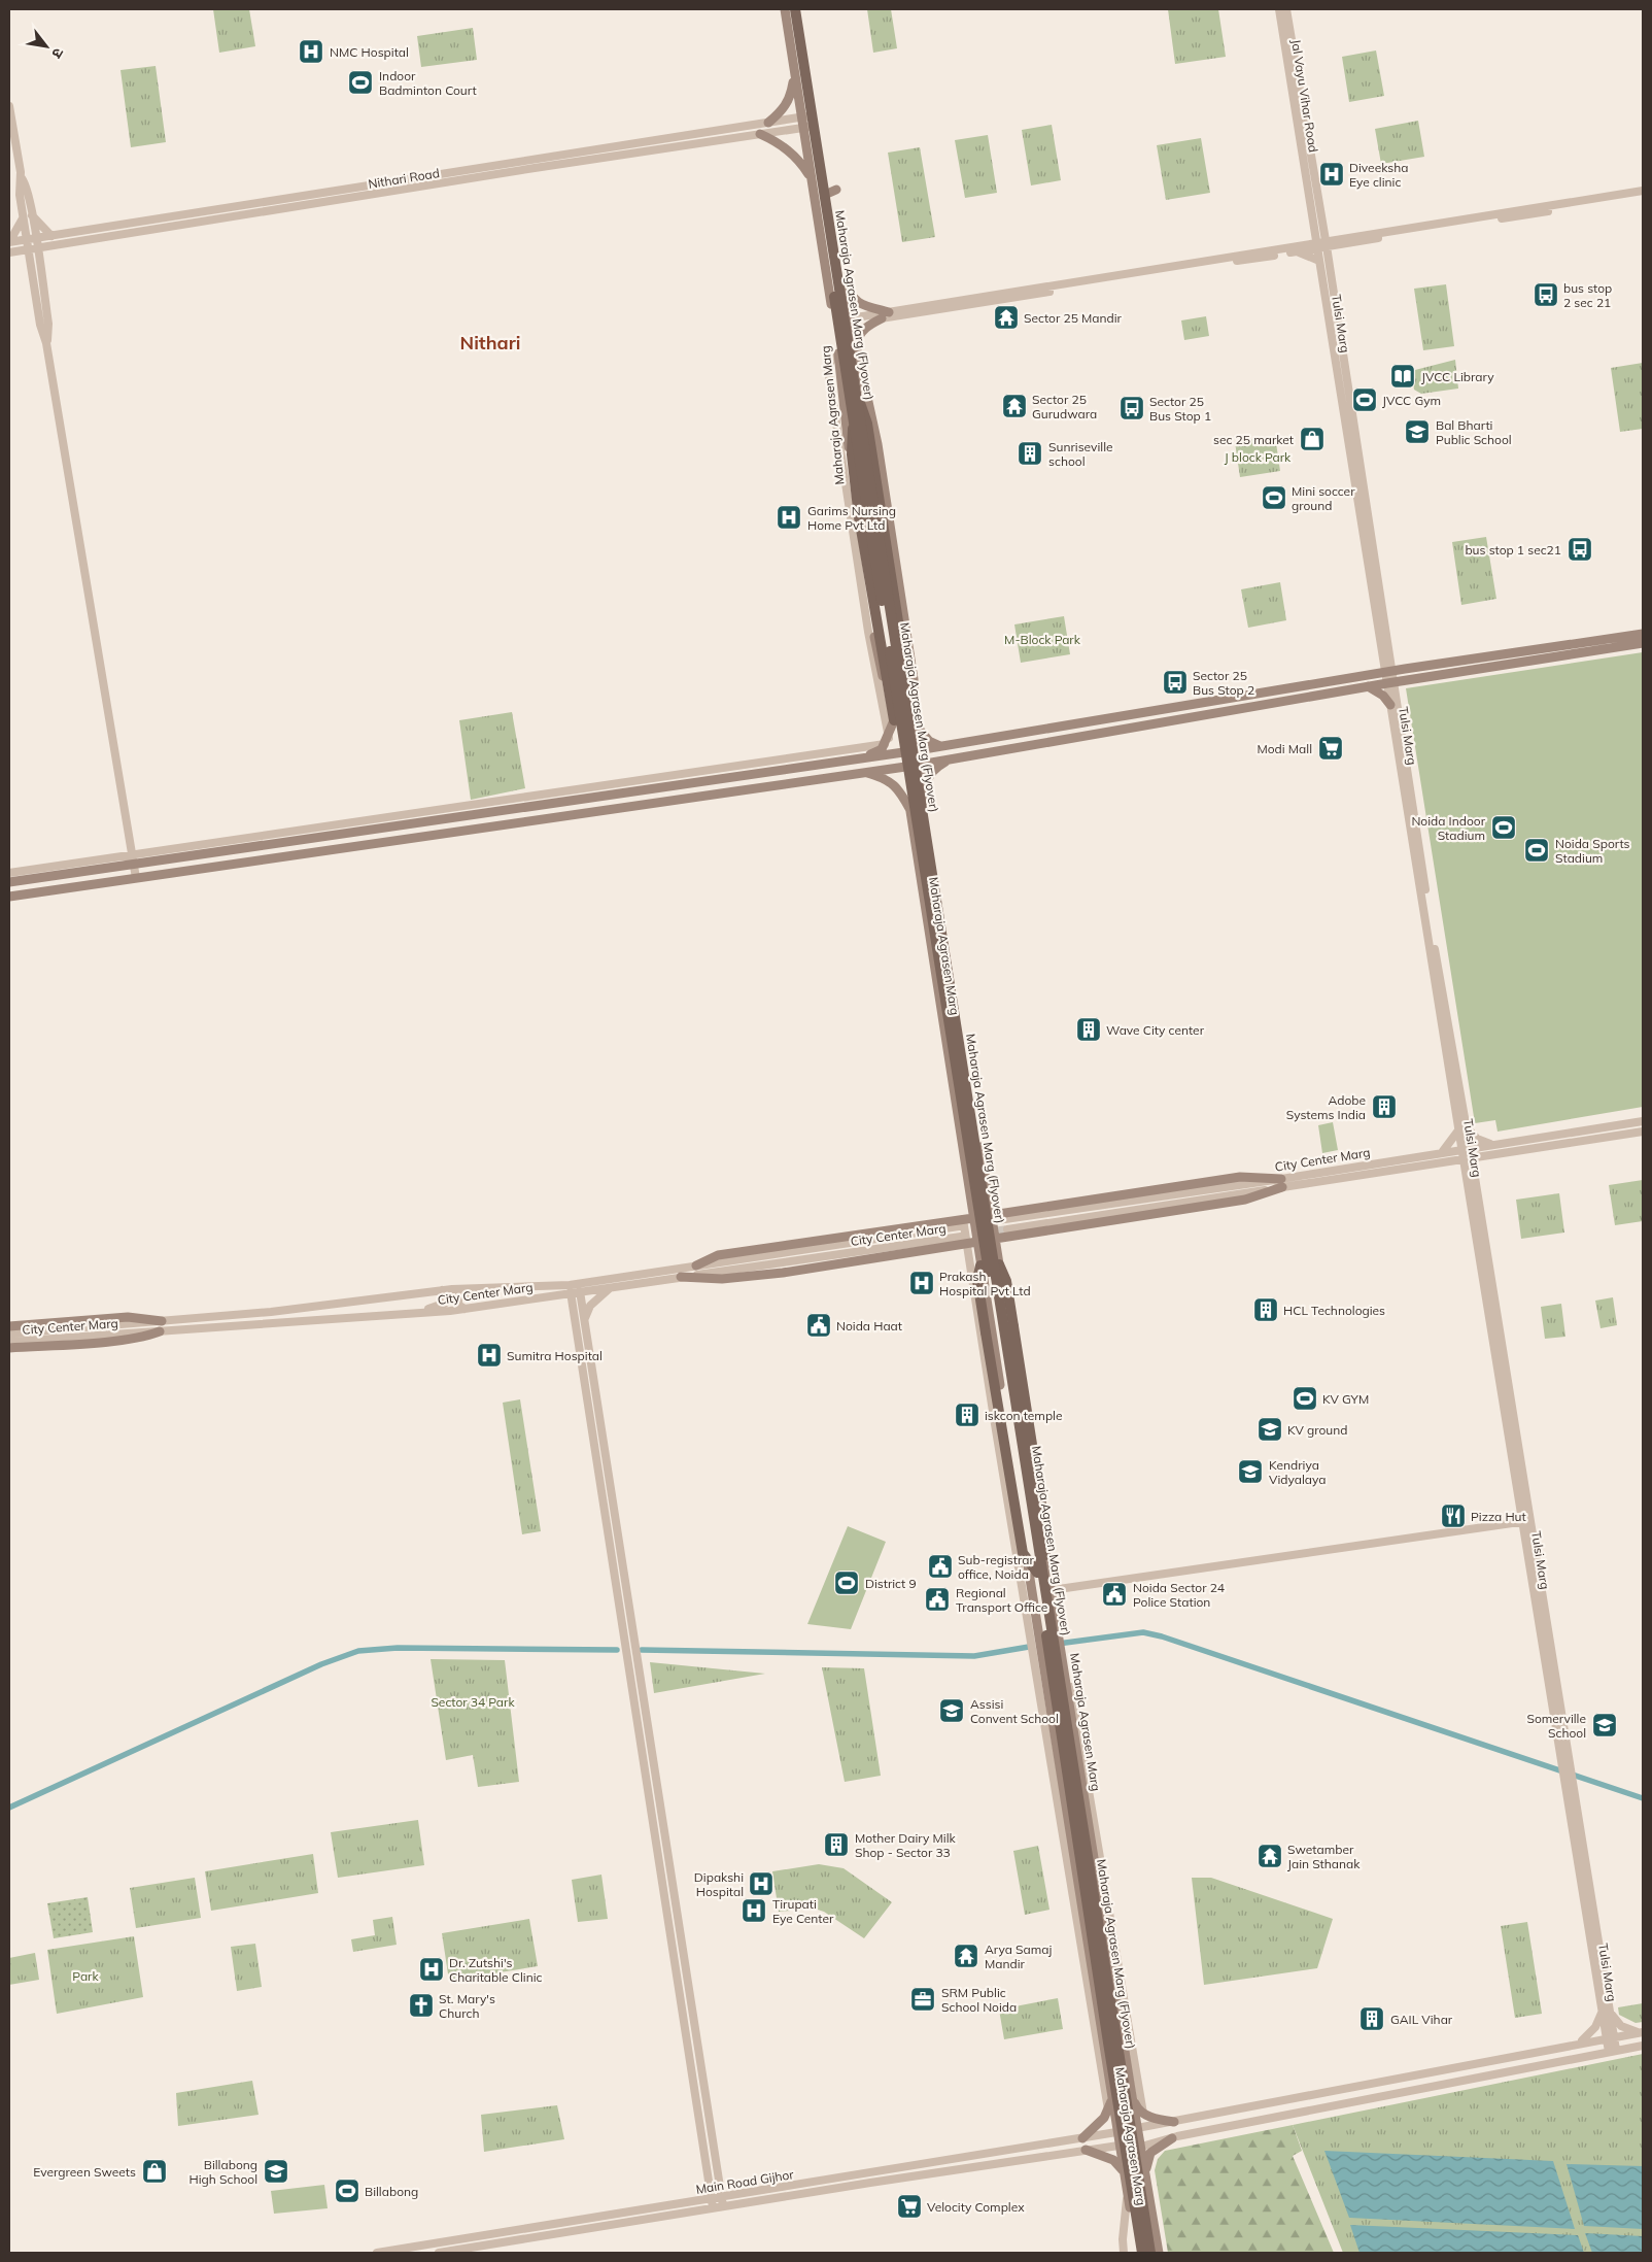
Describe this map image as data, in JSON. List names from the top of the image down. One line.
{"streets":{"main road":["Maharaja Agrasen Marg (Flyover)","Maharaja Agrasen Marg"],"street":["Jal Vayu Vihar Road","Nithari Road","Tulsi Marg","City Center Marg","Main Road Gijhor"]},"crossings":[["Jal Vayu Vihar Road","Tulsi Marg"],["Nithari Road","Maharaja Agrasen Marg"],["Tulsi Marg","City Center Marg"],["Maharaja Agrasen Marg","Main Road Gijhor"]],"districts":["Nithari"],"parks":["J block Park","M-Block Park","Sector 34 Park","Park"],"places":{"hospital":["NMC Hospital","Diveeksha Eye clinic","Garims Nursing Home Pvt Ltd","Prakash Hospital Pvt Ltd","Sumitra Hospital","Dipakshi Hospital","Tirupati Eye Center","Dr. Zutshi's Charitable Clinic"],"sports":["Indoor Badminton Court","JVCC Gym","Mini soccer ground","Noida Indoor Stadium","Noida Sports Stadium","KV GYM","District 9","Billabong"],"bus stop":["bus stop 2 sec 21","Sector 25 Bus Stop 1","bus stop 1 sec21","Sector 25 Bus Stop 2"],"temple":["Sector 25 Mandir","Sector 25 Gurudwara","Swetamber Jain Sthanak","Arya Samaj Mandir"],"library":["JVCC Library"],"school or university":["Bal Bharti Public School","KV ground","Kendriya Vidyalaya","Assisi Convent School","Somerville School","Billabong High School"],"shop":["sec 25 market","Evergreen Sweets"],"building":["Sunriseville school","Wave City center","Adobe Systems India","HCL Technologies","iskcon temple","Mother Dairy Milk Shop - Sector 33","GAIL Vihar"],"supermarket":["Modi Mall","Velocity Complex"],"public building":["Noida Haat","Sub-registrar office, Noida","Noida Sector 24 Police Station","Regional Transport Office"],"restaurant":["Pizza Hut"],"office":["SRM Public School Noida"],"church":["St. Mary's Church"]},"north":"bottom right"}
